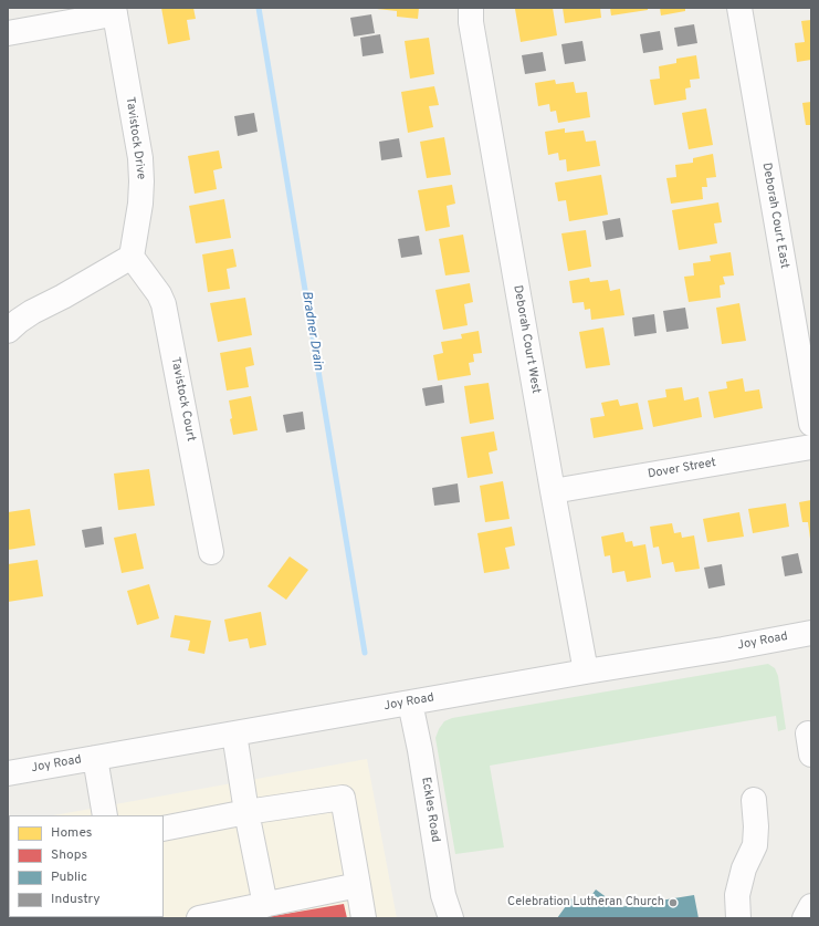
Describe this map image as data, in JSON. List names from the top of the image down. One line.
{"streets":{"street":["Tavistock Drive","Deborah Court East","Deborah Court West","Tavistock Court","Dover Street","Joy Road","Eckles Road"]},"crossings":[["Tavistock Drive","Tavistock Court"],["Deborah Court West","Dover Street"],["Deborah Court West","Joy Road"],["Joy Road","Eckles Road"]],"water":["Bradner Drain"],"places":["Celebration Lutheran Church"],"legend":["Homes","Shops","Public","Industry"]}
